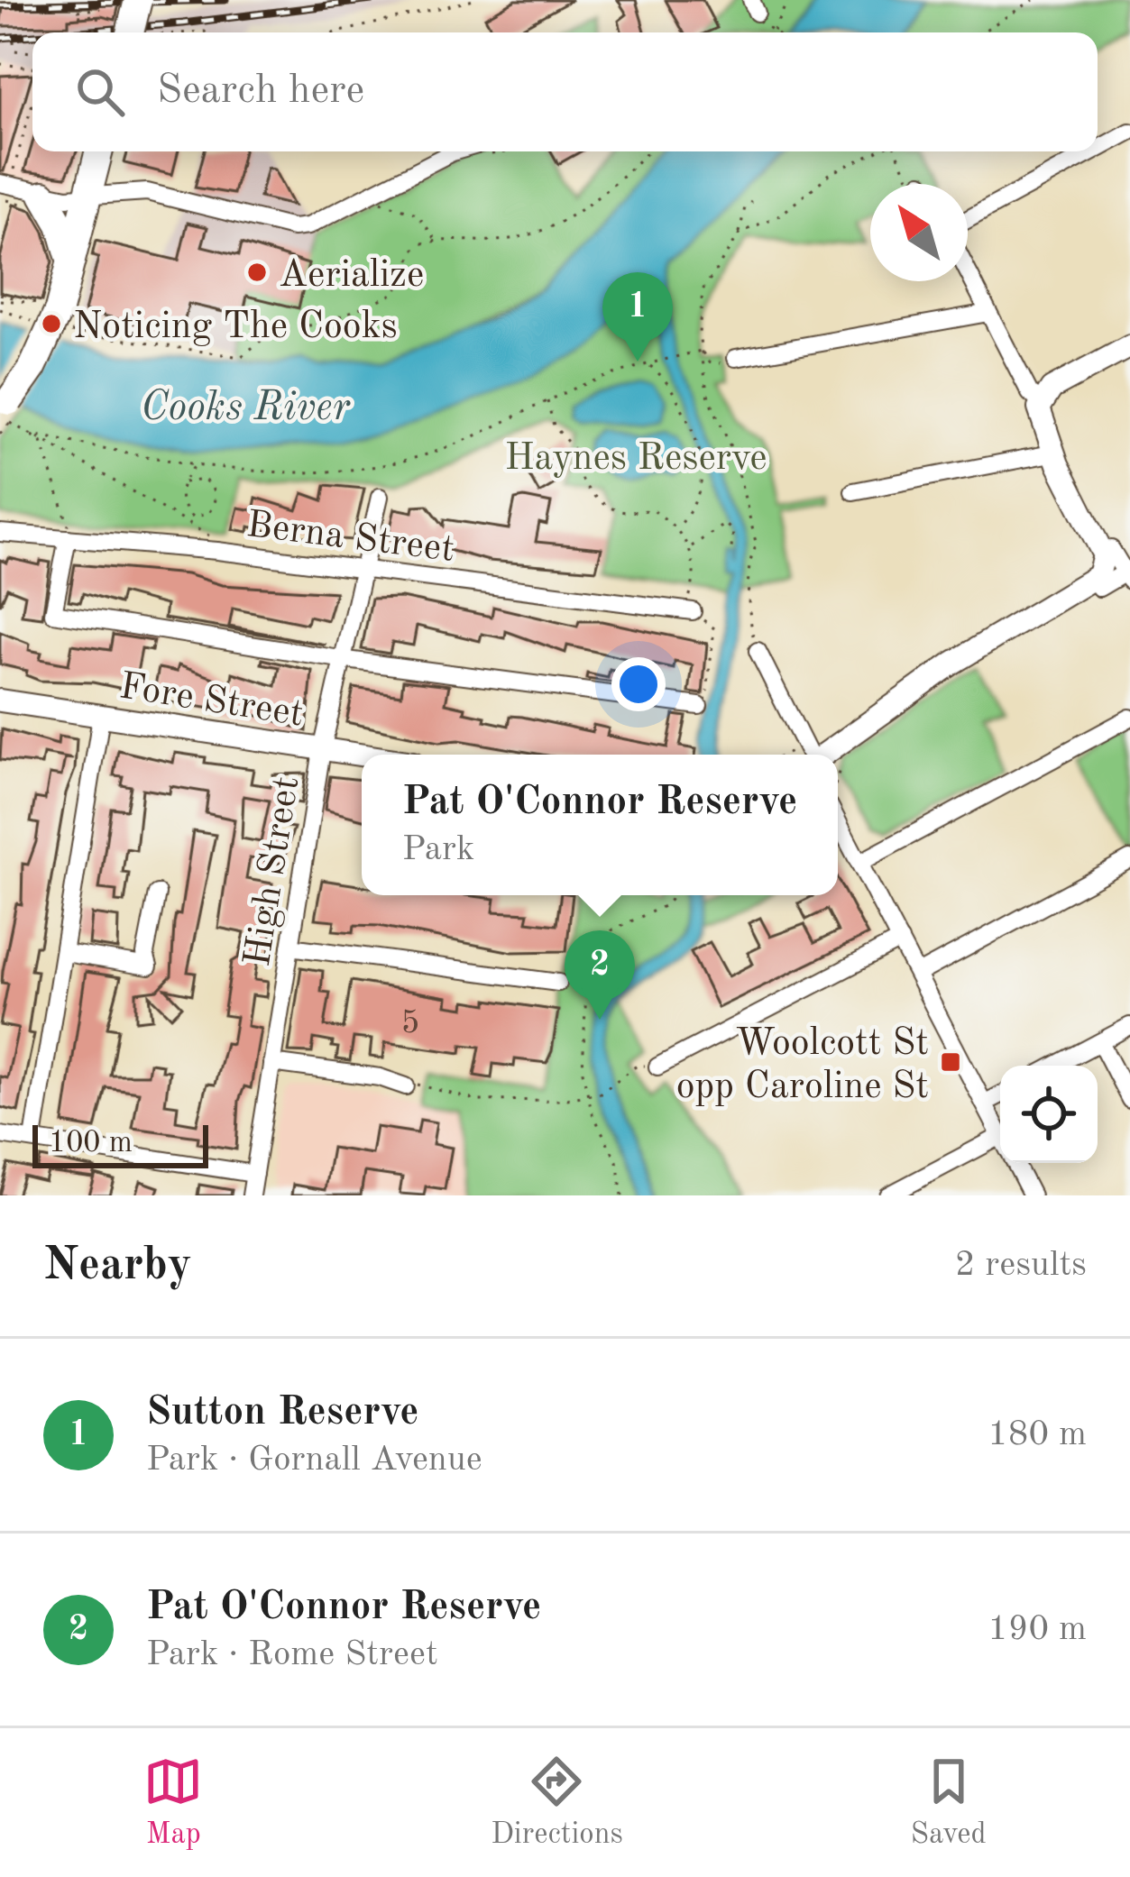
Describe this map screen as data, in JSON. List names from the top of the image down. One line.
{"streets":{"main road":["Fore Street"],"street":["Berna Street","High Street"]},"crossings":[["Berna Street","High Street"],["Fore Street","High Street"]],"water":["Cooks River"],"parks":["Haynes Reserve"],"places":{"other":["Aerialize","Noticing The Cooks"],"transit":["Woolcott St opp Caroline St"]},"house_numbers":["5"],"scale_bar":"100 m","north":"top left","page":{"search":"Search here","pins":["1","2"],"popup":["Pat O'Connor Reserve","Park"],"scale":"100 m","heading":["Nearby","2 results"],"list":[{"mark":"1","name":"Sutton Reserve","note":"Park · Gornall Avenue","value":"180 m"},{"mark":"2","name":"Pat O'Connor Reserve","note":"Park · Rome Street","value":"190 m"}],"nav":["Map","Directions","Saved"]}}
